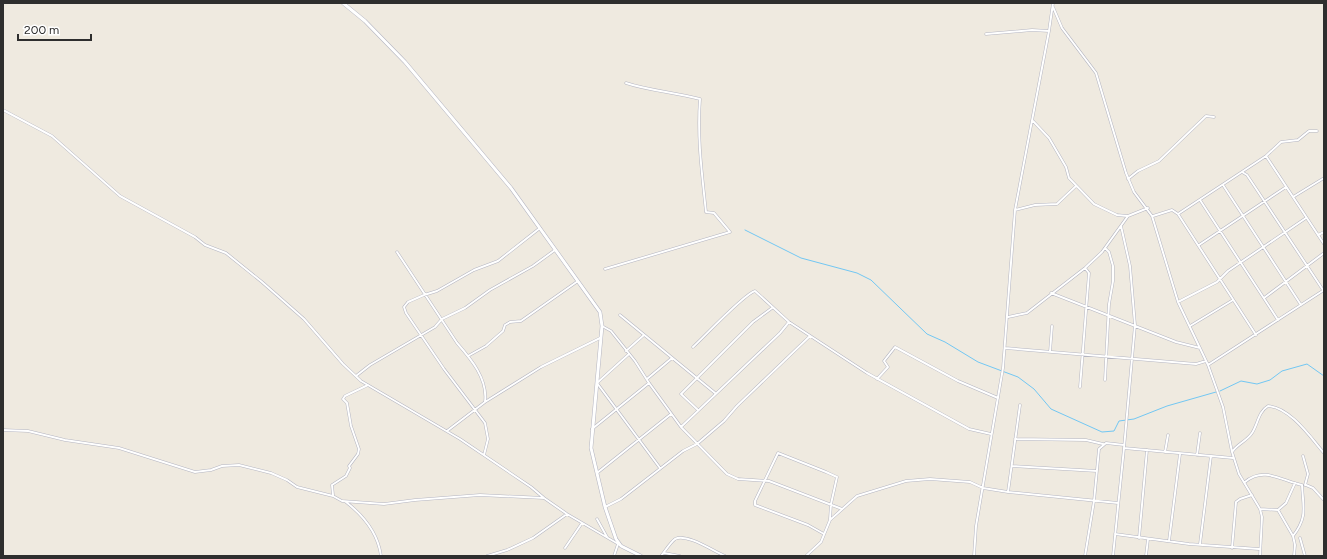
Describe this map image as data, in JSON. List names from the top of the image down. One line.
{"scale_bar":"200 m"}
